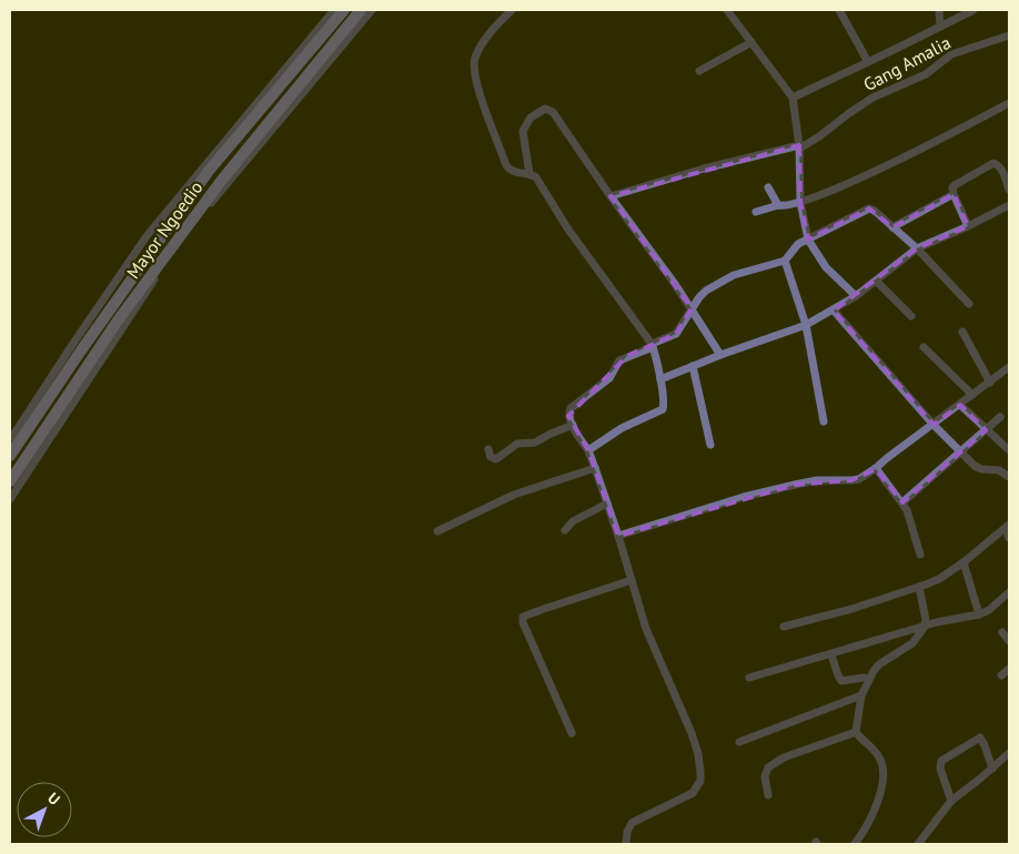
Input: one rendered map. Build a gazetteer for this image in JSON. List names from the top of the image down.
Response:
{
  "streets": {
    "street": ["Gang Amalia", "Mayor Ngoedio"]
  },
  "north": "top right"
}
